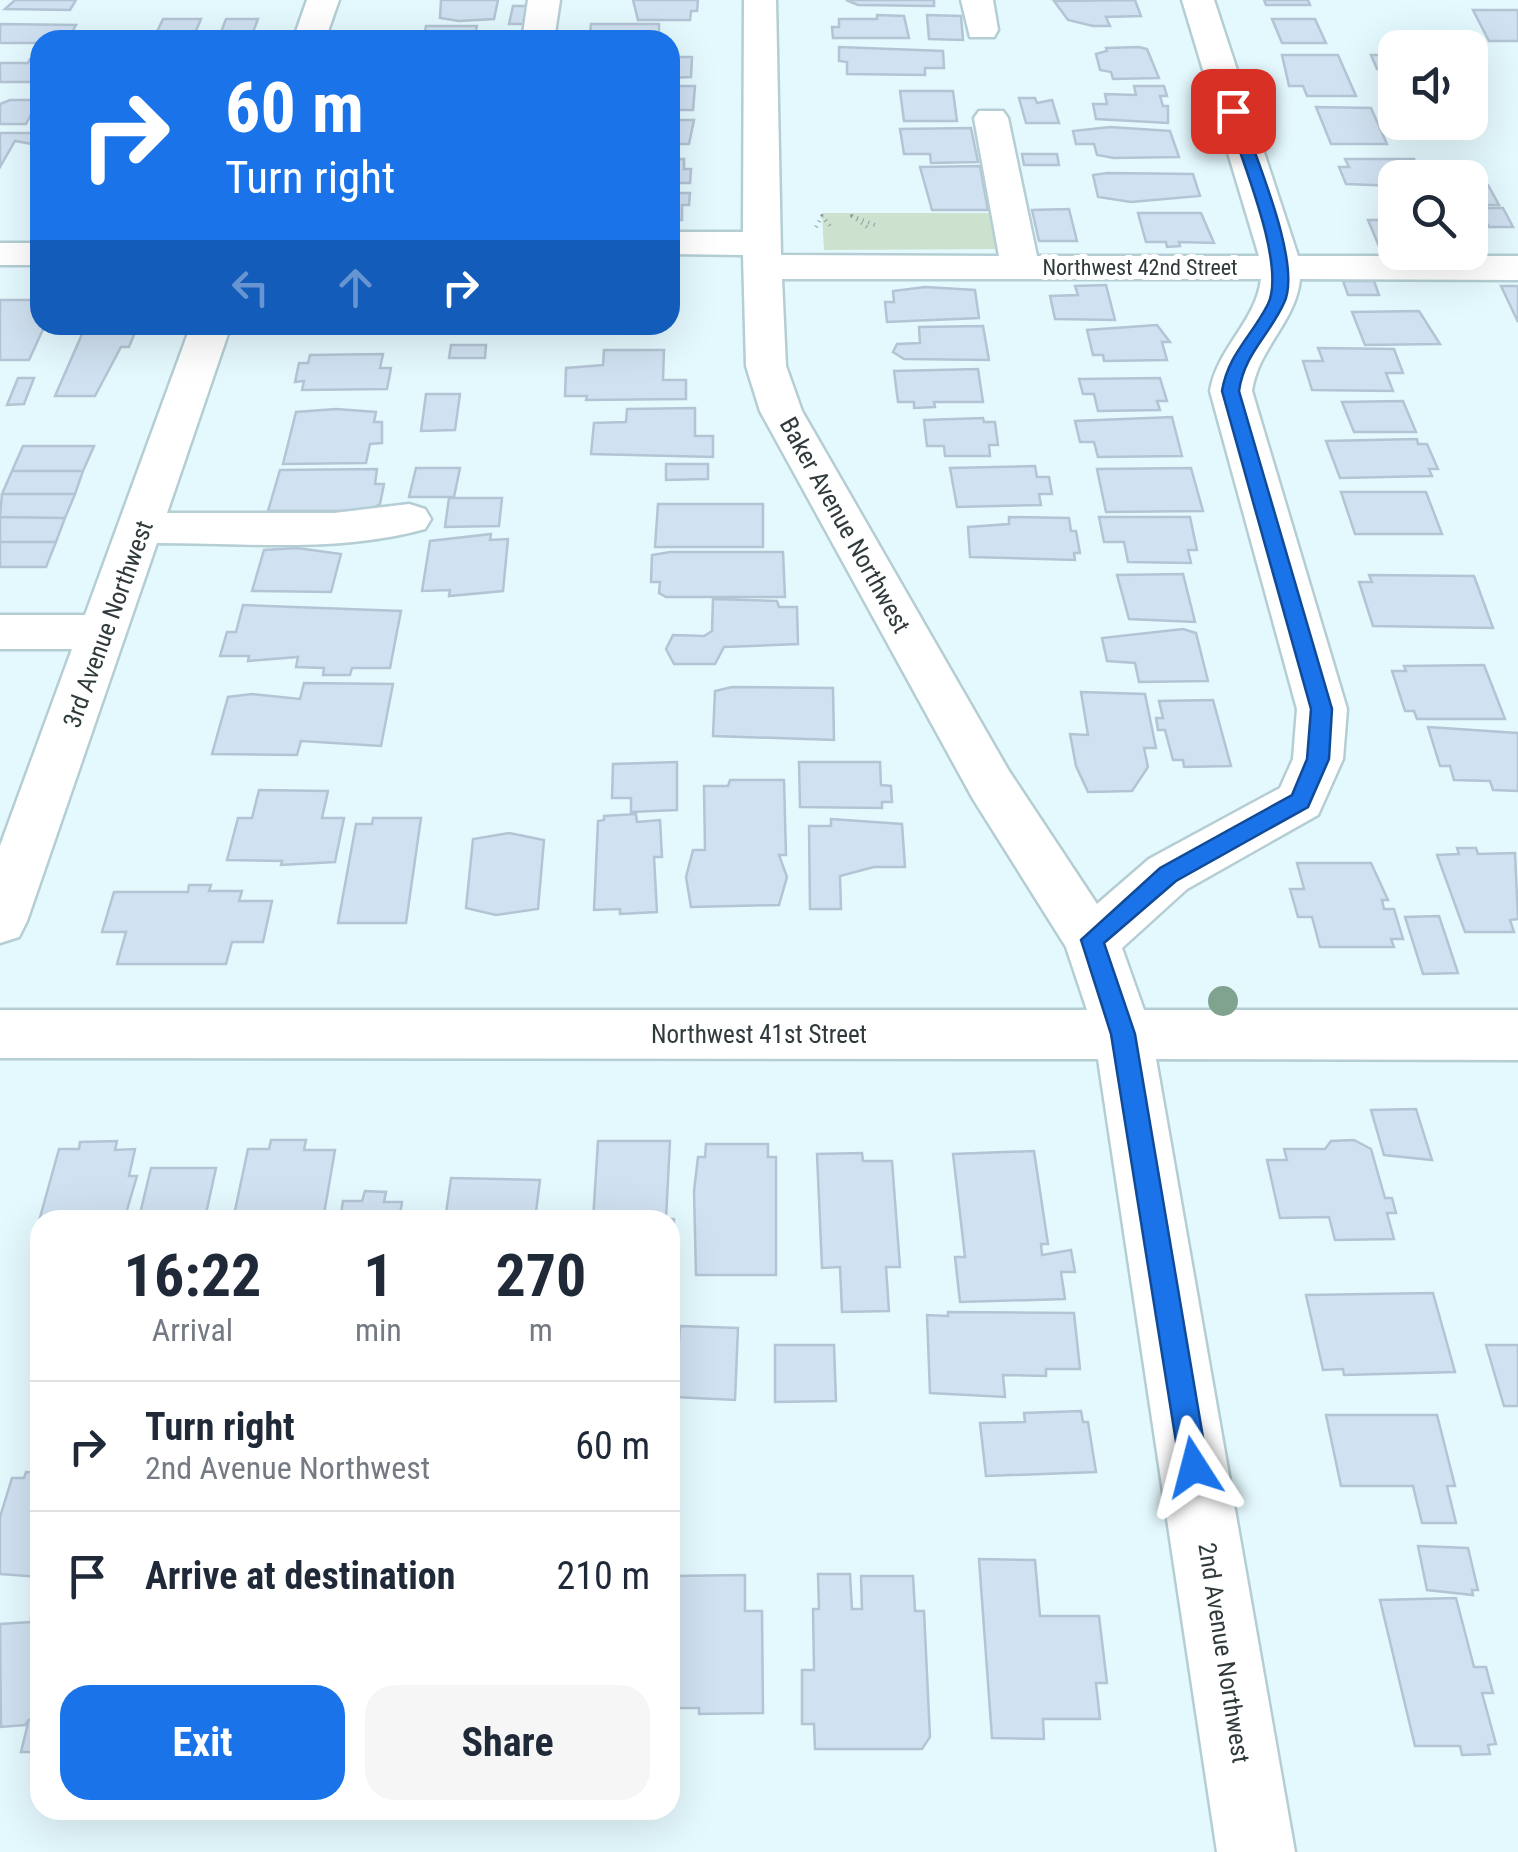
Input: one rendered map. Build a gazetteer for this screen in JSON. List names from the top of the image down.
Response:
{
  "streets": {
    "street": [
      "Northwest 42nd Street",
      "Baker Avenue Northwest",
      "3rd Avenue Northwest",
      "Northwest 41st Street",
      "2nd Avenue Northwest"
    ]
  },
  "crossings": [
    ["Northwest 42nd Street", "Baker Avenue Northwest"],
    ["Baker Avenue Northwest", "2nd Avenue Northwest"],
    ["Northwest 41st Street", "2nd Avenue Northwest"]
  ],
  "page": {
    "turn": ["60 m", "Turn right"],
    "eta": [
      "16:22",
      "Arrival",
      "1",
      "min",
      "270",
      "m"
    ],
    "list": [
      {
        "name": "Turn right",
        "note": "2nd Avenue Northwest",
        "value": "60 m"
      },
      {
        "name": "Arrive at destination",
        "value": "210 m"
      }
    ],
    "buttons": ["Exit", "Share"]
  }
}
